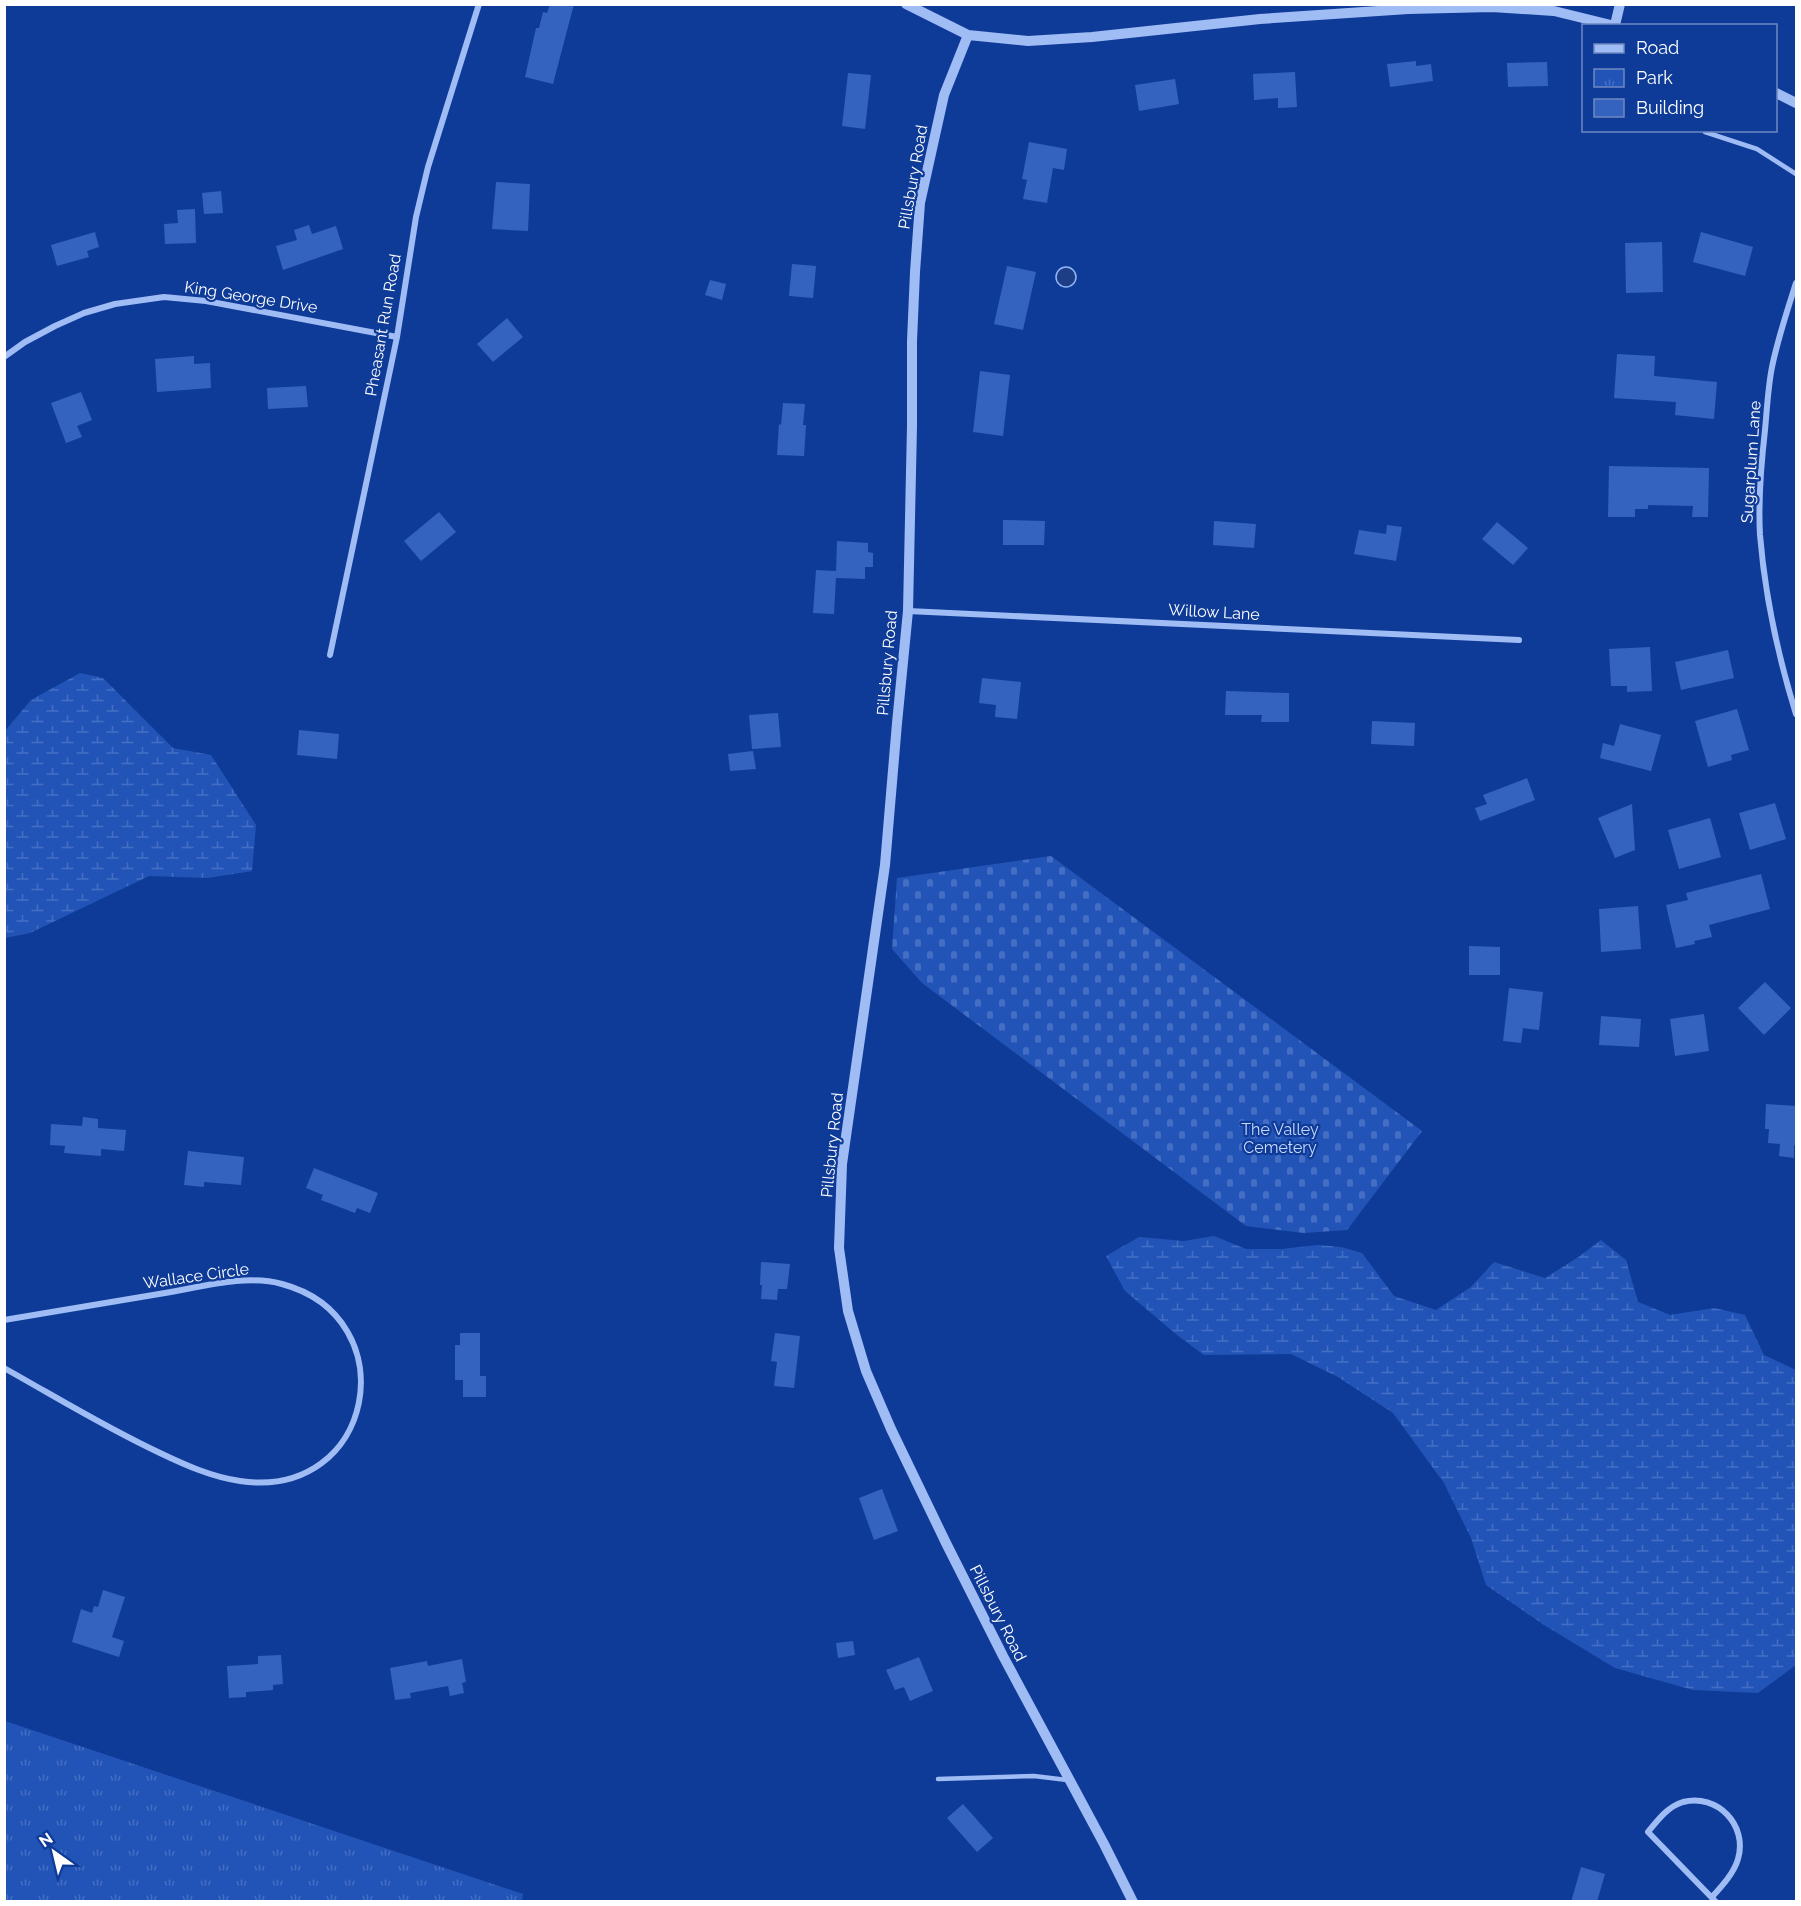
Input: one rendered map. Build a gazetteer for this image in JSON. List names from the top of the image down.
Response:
{
  "streets": {
    "street": [
      "Pillsbury Road",
      "King George Drive",
      "Pheasant Run Road",
      "Sugarplum Lane",
      "Willow Lane",
      "Wallace Circle"
    ]
  },
  "crossings": [
    ["Pillsbury Road", "Willow Lane"],
    ["King George Drive", "Pheasant Run Road"]
  ],
  "parks": ["The Valley Cemetery"],
  "legend": ["Road", "Park", "Building"],
  "north": "top left"
}
